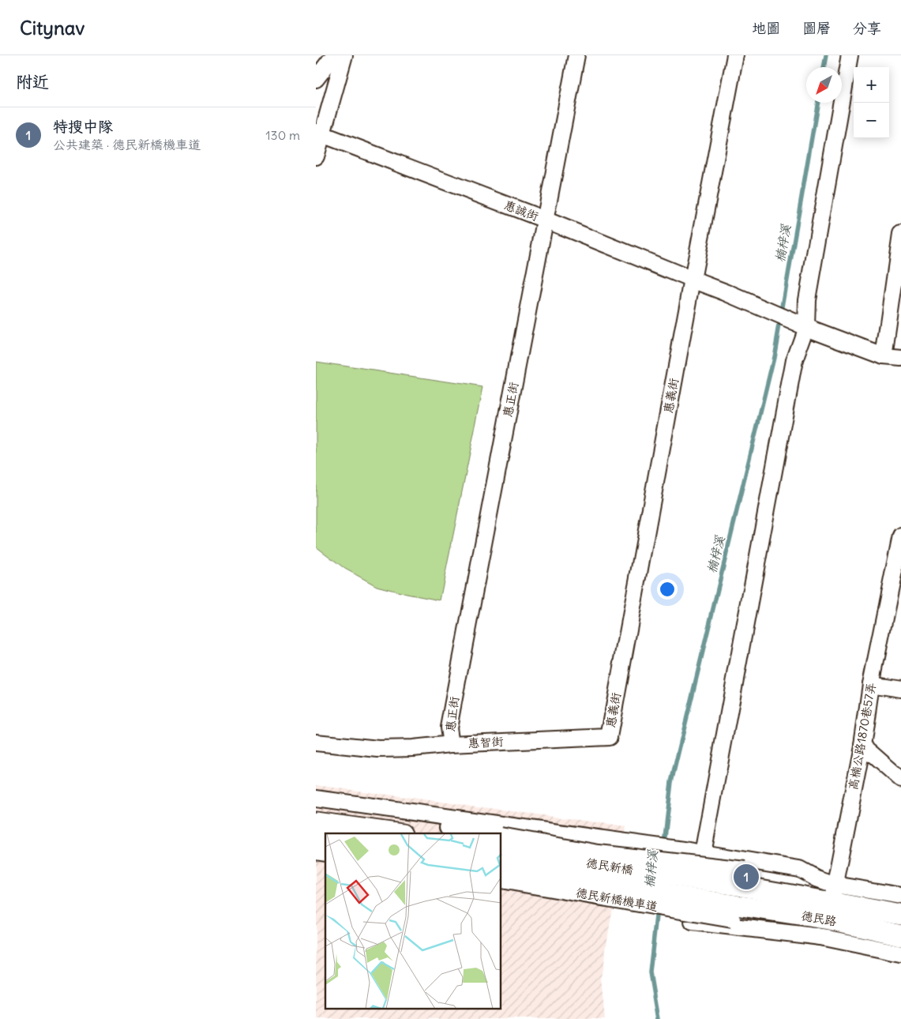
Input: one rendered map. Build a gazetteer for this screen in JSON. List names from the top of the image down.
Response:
{
  "streets": {
    "street": [
      "惠誠街",
      "惠義街",
      "惠正街",
      "高楠公路1870巷57弄",
      "惠智街",
      "德民新橋",
      "德民新橋機車道",
      "德民路"
    ]
  },
  "crossings": [
    ["惠誠街", "惠義街"],
    ["惠誠街", "惠正街"],
    ["惠義街", "惠智街"],
    ["惠正街", "惠智街"],
    ["高楠公路1870巷57弄", "德民路"],
    ["德民新橋", "德民新橋機車道"],
    ["德民新橋", "德民路"],
    ["德民新橋機車道", "德民路"]
  ],
  "water": ["楠梓溪"],
  "north": "bottom left",
  "page": {
    "header": "Citynav",
    "nav": ["地圖", "圖層", "分享"],
    "heading": "附近",
    "map_buttons": ["+", "−"],
    "list": [
      {
        "mark": "1",
        "name": "特搜中隊",
        "note": "公共建築 · 德民新橋機車道",
        "value": "130 m"
      }
    ],
    "pins": "1"
  }
}
